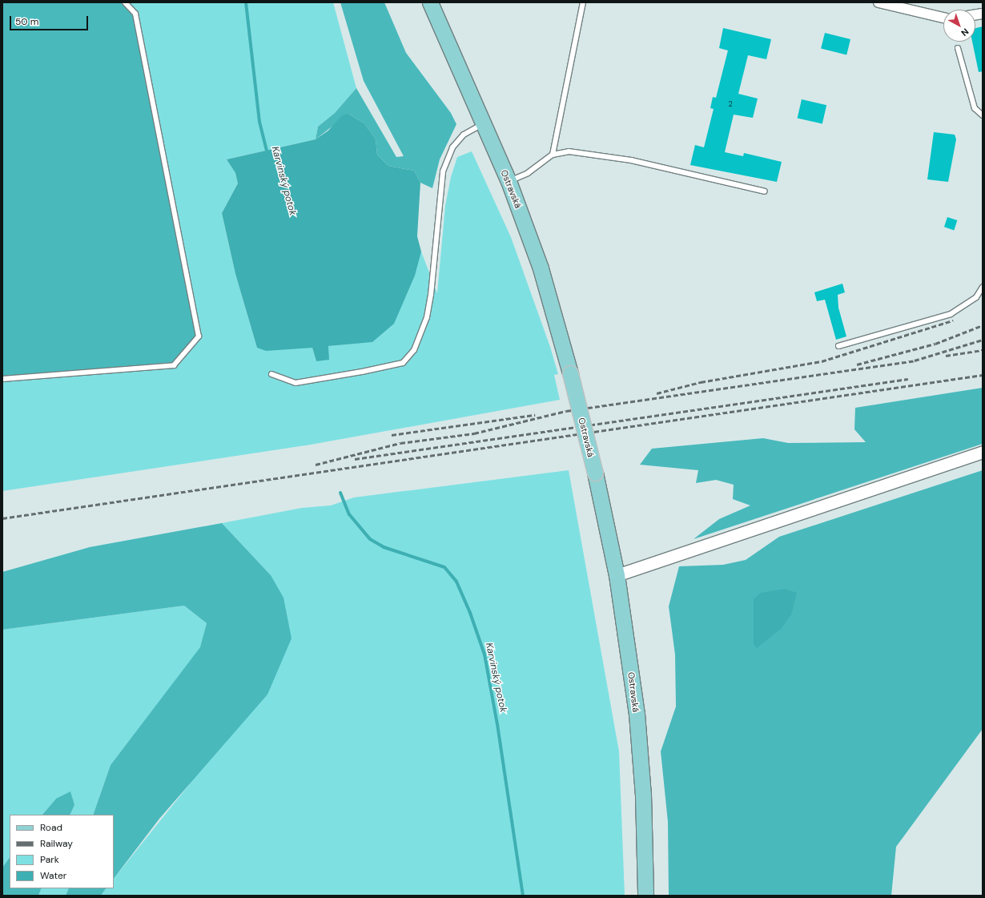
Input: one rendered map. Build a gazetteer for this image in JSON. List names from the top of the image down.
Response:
{
  "streets": {
    "main road": ["Ostravská"]
  },
  "water": ["Karvinský potok"],
  "house_numbers": ["2"],
  "legend": [
    "Road",
    "Railway",
    "Park",
    "Water"
  ],
  "scale_bar": "50 m",
  "north": "bottom right"
}
